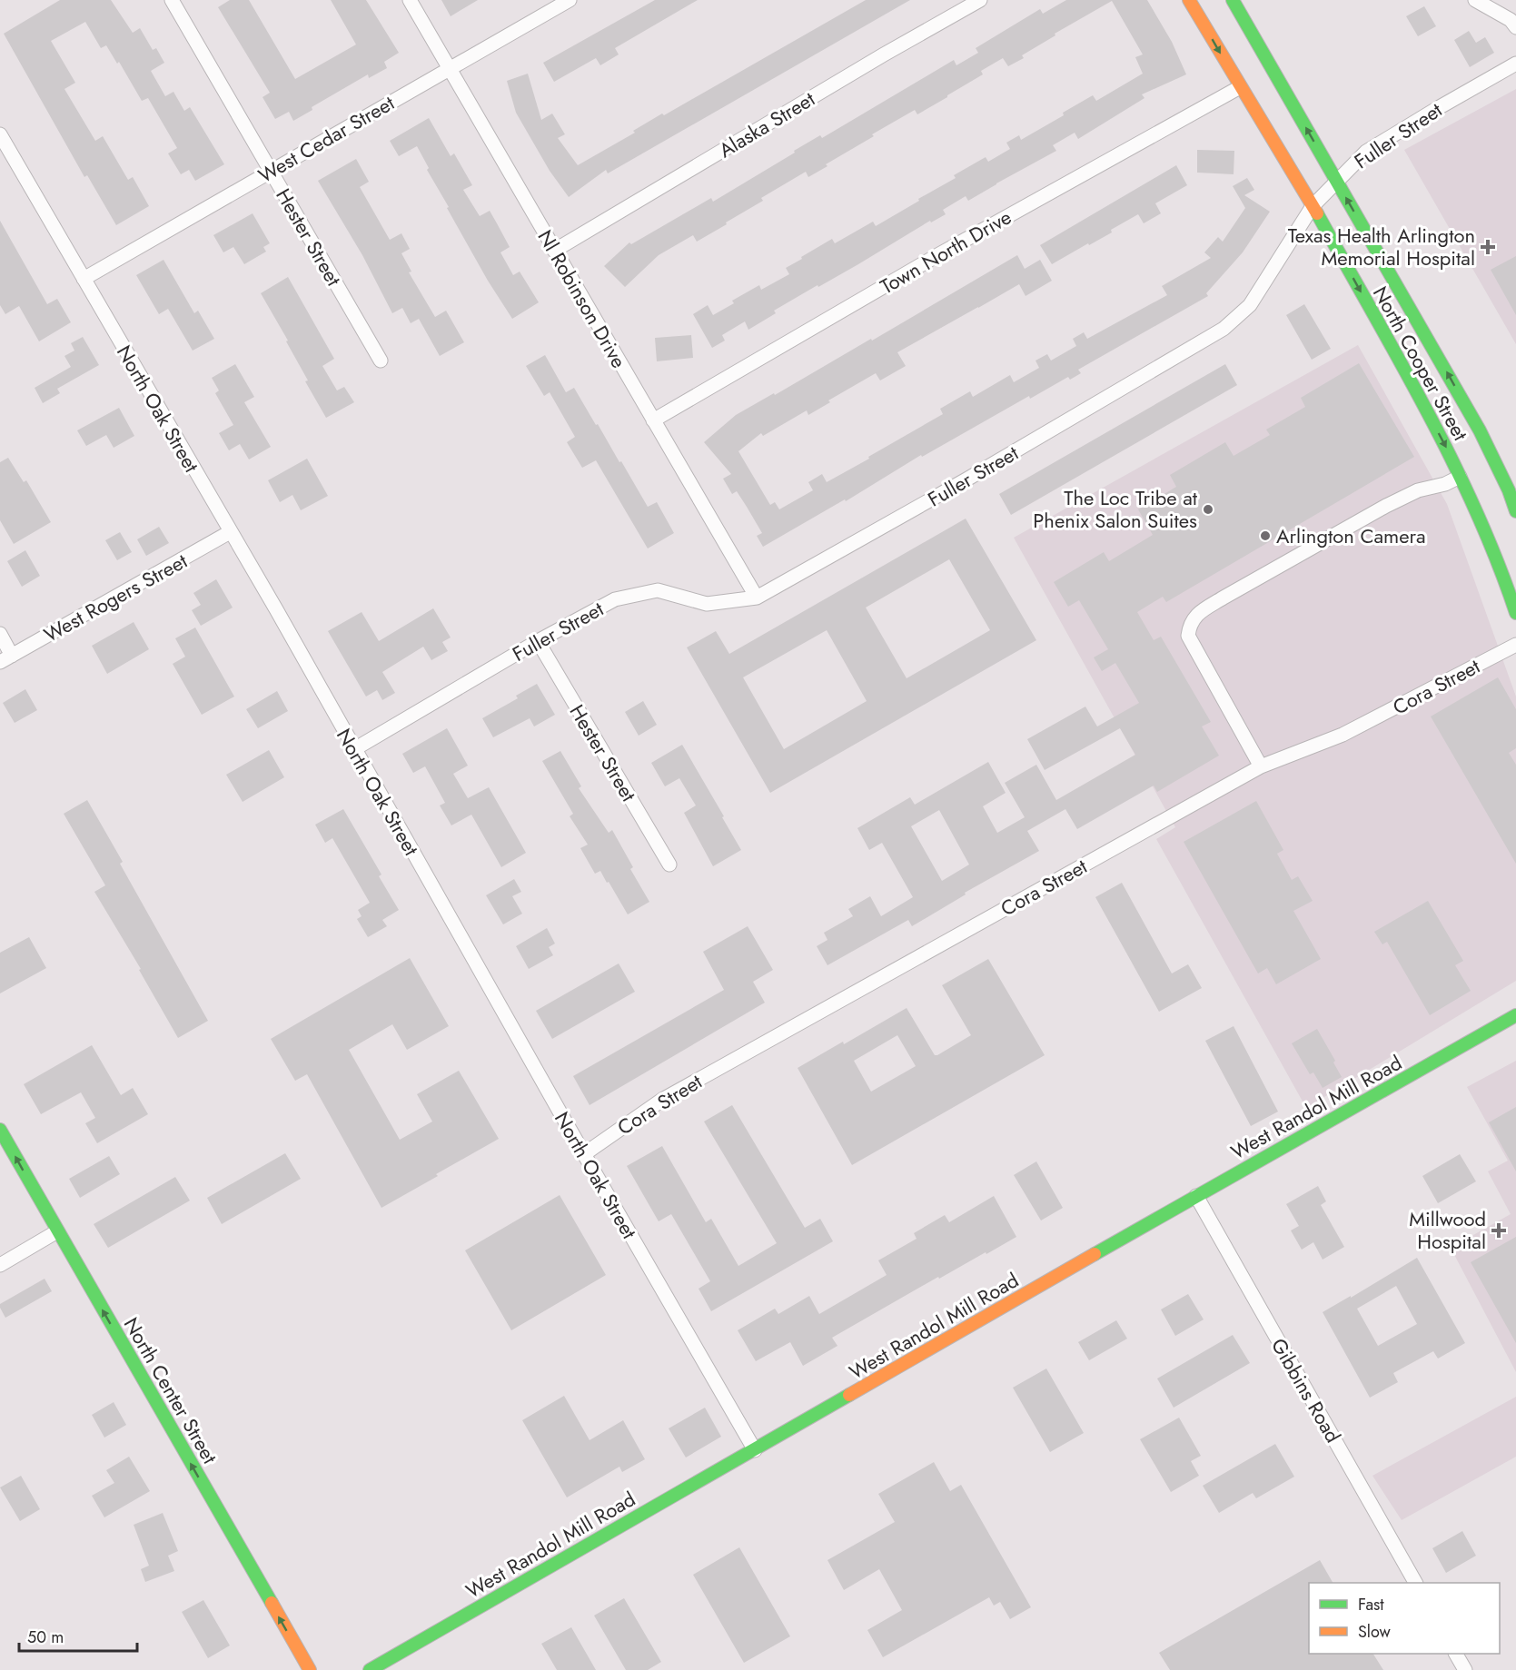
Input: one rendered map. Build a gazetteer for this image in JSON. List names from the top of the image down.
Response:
{
  "streets": {
    "main road": ["North Cooper Street", "West Randol Mill Road", "North Center Street"],
    "street": [
      "Alaska Street",
      "Fuller Street",
      "West Cedar Street",
      "Hester Street",
      "Town North Drive",
      "Nl Robinson Drive",
      "North Oak Street",
      "West Rogers Street",
      "Cora Street",
      "Gibbins Road"
    ]
  },
  "crossings": [
    ["Alaska Street", "Nl Robinson Drive"],
    ["Fuller Street", "Hester Street"],
    ["Fuller Street", "Nl Robinson Drive"],
    ["Fuller Street", "North Cooper Street"],
    ["Fuller Street", "North Oak Street"],
    ["West Cedar Street", "Hester Street"],
    ["West Cedar Street", "Nl Robinson Drive"],
    ["West Cedar Street", "North Oak Street"],
    ["Town North Drive", "Nl Robinson Drive"],
    ["Town North Drive", "North Cooper Street"],
    ["North Oak Street", "West Rogers Street"],
    ["North Oak Street", "Cora Street"],
    ["North Oak Street", "West Randol Mill Road"],
    ["West Randol Mill Road", "Gibbins Road"]
  ],
  "one_way": ["North Center Street"],
  "places": {
    "health": ["Texas Health Arlington Memorial Hospital", "Millwood Hospital"],
    "other": ["The Loc Tribe at Phenix Salon Suites", "Arlington Camera"]
  },
  "legend": ["Fast", "Slow"],
  "scale_bar": "50 m"
}
